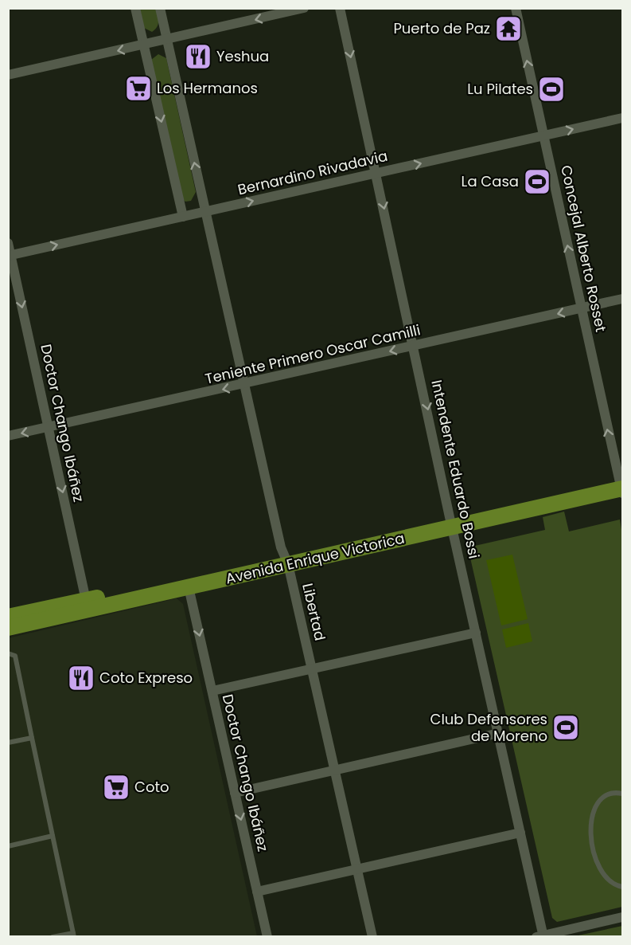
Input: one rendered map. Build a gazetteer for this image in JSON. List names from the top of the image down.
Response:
{
  "streets": {
    "main road": ["Avenida Enrique Victorica"],
    "street": [
      "Bernardino Rivadavia",
      "Concejal Alberto Rosset",
      "Teniente Primero Oscar Camilli",
      "Doctor Chango Ibáñez",
      "Intendente Eduardo Bossi",
      "Libertad"
    ]
  },
  "crossings": [
    ["Bernardino Rivadavia", "Concejal Alberto Rosset"],
    ["Bernardino Rivadavia", "Doctor Chango Ibáñez"],
    ["Bernardino Rivadavia", "Intendente Eduardo Bossi"],
    ["Bernardino Rivadavia", "Libertad"],
    ["Concejal Alberto Rosset", "Teniente Primero Oscar Camilli"],
    ["Concejal Alberto Rosset", "Avenida Enrique Victorica"],
    ["Teniente Primero Oscar Camilli", "Doctor Chango Ibáñez"],
    ["Teniente Primero Oscar Camilli", "Intendente Eduardo Bossi"],
    ["Teniente Primero Oscar Camilli", "Libertad"],
    ["Doctor Chango Ibáñez", "Avenida Enrique Victorica"],
    ["Intendente Eduardo Bossi", "Avenida Enrique Victorica"],
    ["Avenida Enrique Victorica", "Libertad"]
  ],
  "one_way": [
    "Bernardino Rivadavia",
    "Concejal Alberto Rosset",
    "Teniente Primero Oscar Camilli",
    "Doctor Chango Ibáñez",
    "Intendente Eduardo Bossi"
  ],
  "places": {
    "temple": ["Puerto de Paz"],
    "restaurant": ["Yeshua", "Coto Expreso"],
    "supermarket": ["Los Hermanos", "Coto"],
    "sports": ["Lu Pilates", "La Casa", "Club Defensores de Moreno"]
  }
}
